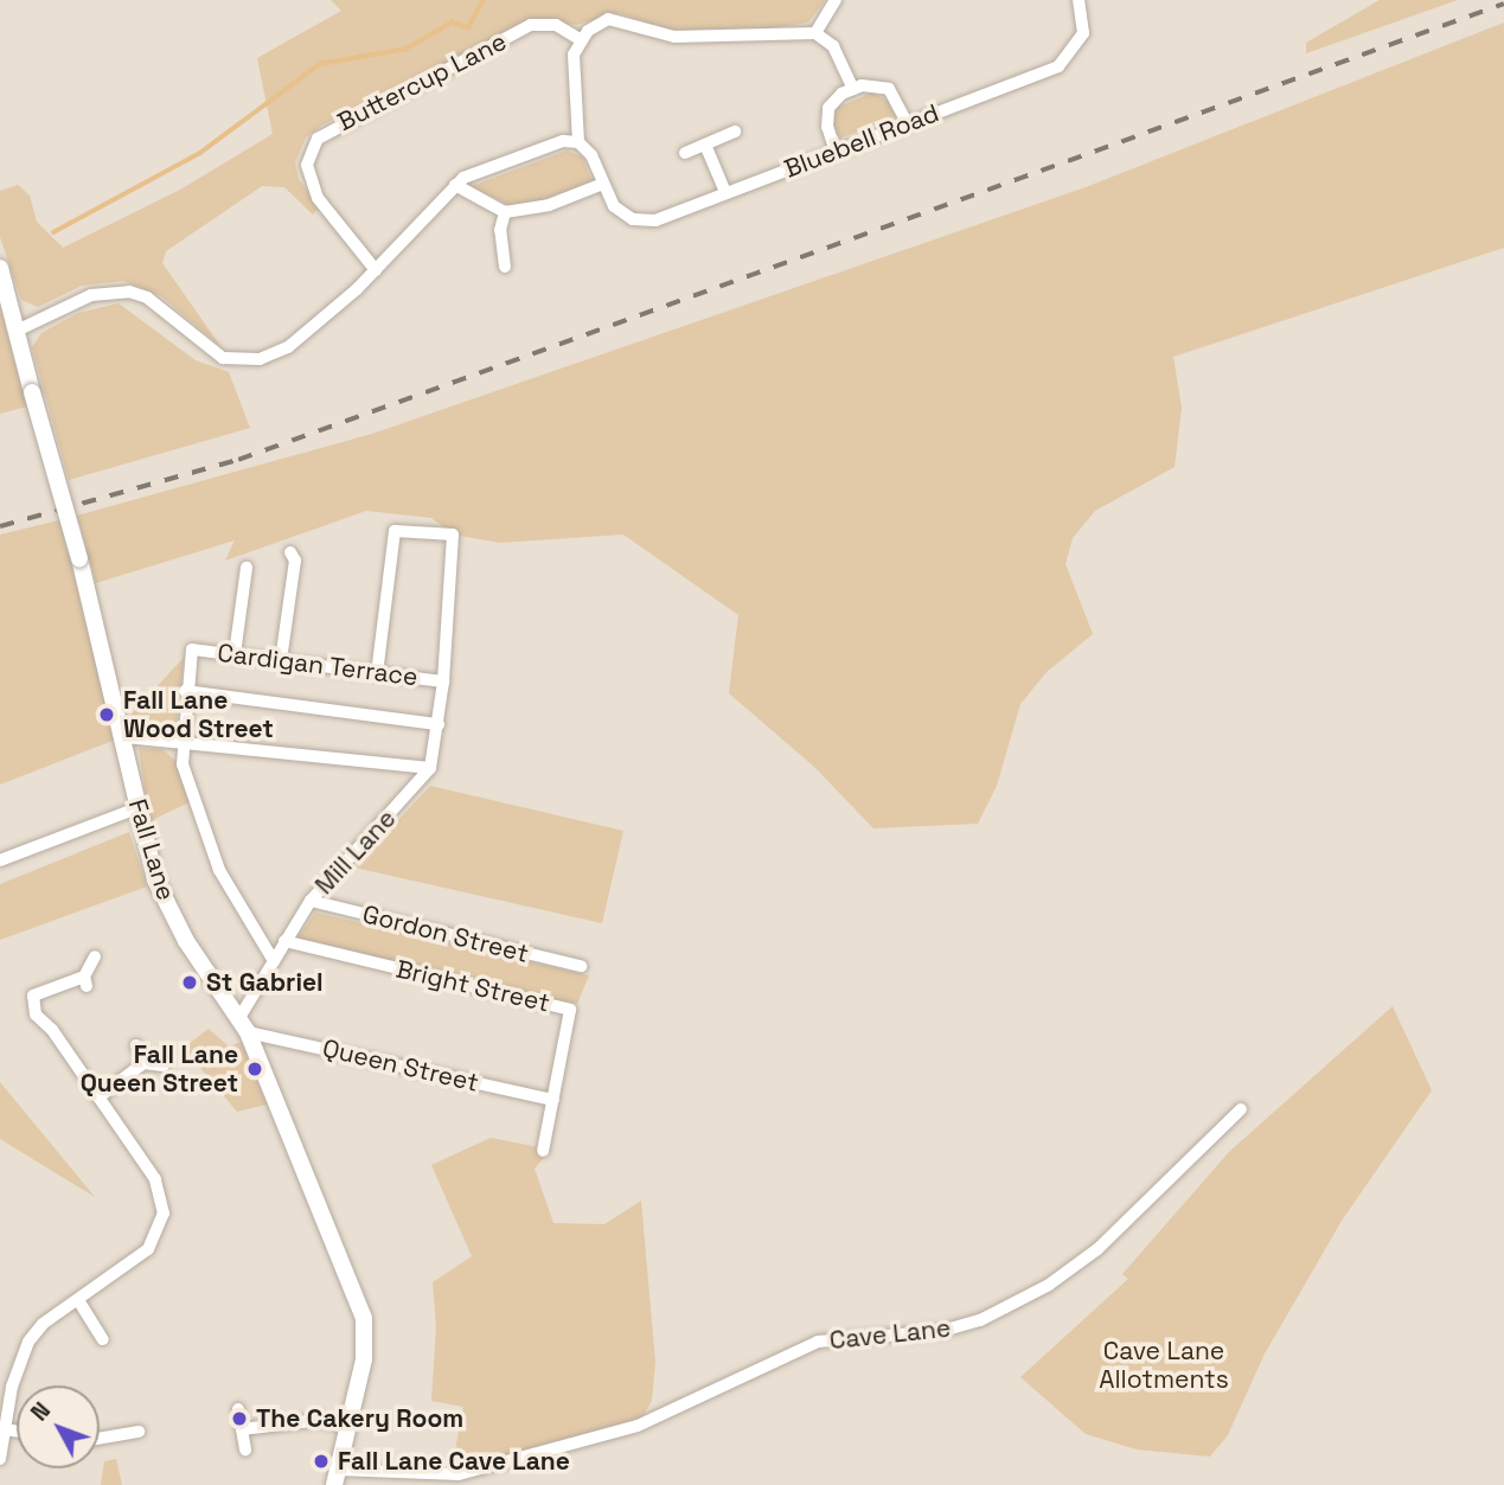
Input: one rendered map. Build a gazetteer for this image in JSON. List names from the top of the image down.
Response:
{
  "streets": {
    "street": [
      "Buttercup Lane",
      "Bluebell Road",
      "Cardigan Terrace",
      "Fall Lane",
      "Mill Lane",
      "Gordon Street",
      "Bright Street",
      "Queen Street",
      "Cave Lane"
    ]
  },
  "crossings": [
    ["Fall Lane", "Mill Lane"],
    ["Fall Lane", "Queen Street"],
    ["Fall Lane", "Cave Lane"],
    ["Mill Lane", "Gordon Street"],
    ["Mill Lane", "Bright Street"],
    ["Mill Lane", "Queen Street"],
    ["Bright Street", "Queen Street"]
  ],
  "parks": ["Cave Lane Allotments"],
  "places": [
    "Fall Lane Wood Street",
    "St Gabriel",
    "Fall Lane Queen Street",
    "The Cakery Room",
    "Fall Lane Cave Lane"
  ],
  "north": "top left"
}
